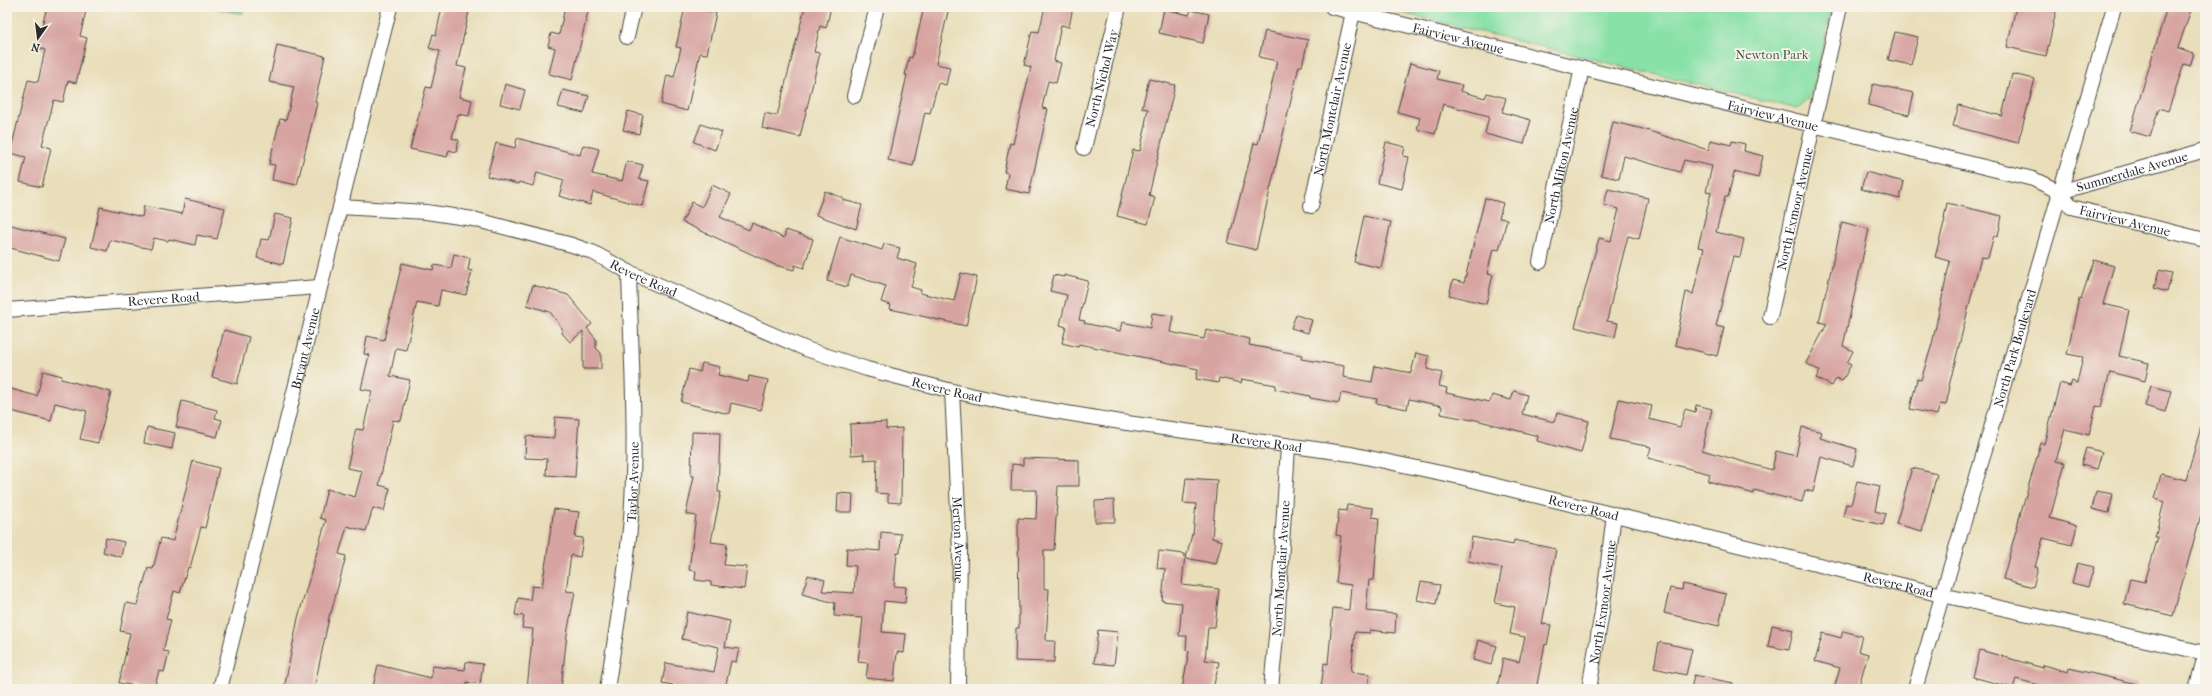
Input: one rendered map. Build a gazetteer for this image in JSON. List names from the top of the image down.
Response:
{
  "streets": {
    "street": [
      "Fairview Avenue",
      "North Nichol Way",
      "North Montclair Avenue",
      "North Milton Avenue",
      "Summerdale Avenue",
      "North Exmoor Avenue",
      "Revere Road",
      "Bryant Avenue",
      "North Park Boulevard",
      "Taylor Avenue",
      "Merton Avenue"
    ]
  },
  "crossings": [
    ["Fairview Avenue", "North Montclair Avenue"],
    ["Fairview Avenue", "North Milton Avenue"],
    ["Fairview Avenue", "Summerdale Avenue"],
    ["Fairview Avenue", "North Exmoor Avenue"],
    ["Fairview Avenue", "North Park Boulevard"],
    ["North Montclair Avenue", "Revere Road"],
    ["Summerdale Avenue", "North Park Boulevard"],
    ["North Exmoor Avenue", "Revere Road"],
    ["Revere Road", "Bryant Avenue"],
    ["Revere Road", "North Park Boulevard"],
    ["Revere Road", "Taylor Avenue"],
    ["Revere Road", "Merton Avenue"]
  ],
  "parks": ["Newton Park"],
  "north": "bottom"
}
